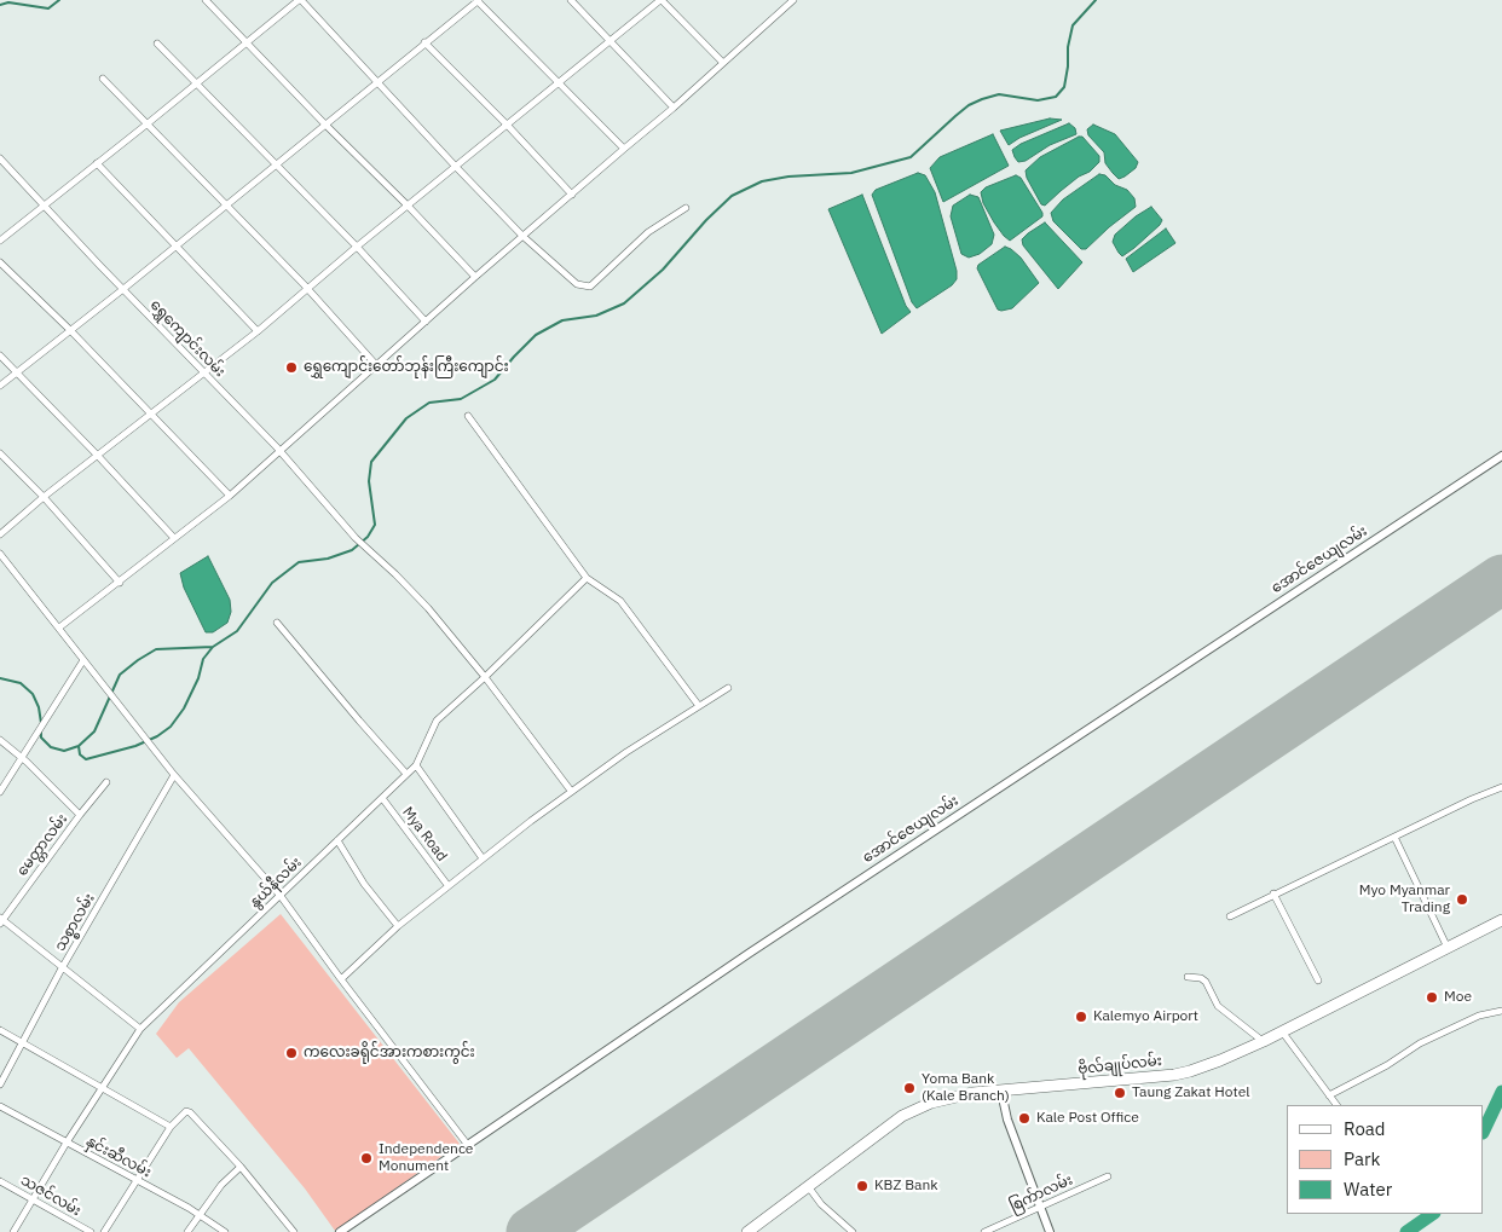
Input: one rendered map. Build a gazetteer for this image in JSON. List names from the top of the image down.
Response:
{
  "streets": {
    "highway": ["ဗိုလ်ချုပ်လမ်း"],
    "street": [
      "ရွှေကျောင်းလမ်း",
      "အောင်ဇေယျလမ်း",
      "Mya Road",
      "မေတ္တာလမ်း",
      "နွယ်နီလမ်း",
      "သစ္စာလမ်း",
      "နှင်းဆီလမ်း",
      "စြက်ာလမ်း",
      "သဇင်လမ်း"
    ]
  },
  "crossings": [
    ["ရွှေကျောင်းလမ်း", "နွယ်နီလမ်း"],
    ["Mya Road", "နွယ်နီလမ်း"],
    ["နွယ်နီလမ်း", "နှင်းဆီလမ်း"],
    ["နွယ်နီလမ်း", "သဇင်လမ်း"]
  ],
  "places": [
    "ရွှေကျောင်းတော်ဘုန်းကြီးကျောင်း",
    "Myo Myanmar Trading",
    "Moe",
    "Kalemyo Airport",
    "ကလေးခရိုင်အားကစားကွင်း",
    "Yoma Bank (Kale Branch)",
    "Taung Zakat Hotel",
    "Kale Post Office",
    "Independence Monument",
    "KBZ Bank"
  ],
  "legend": ["Road", "Park", "Water"]
}
